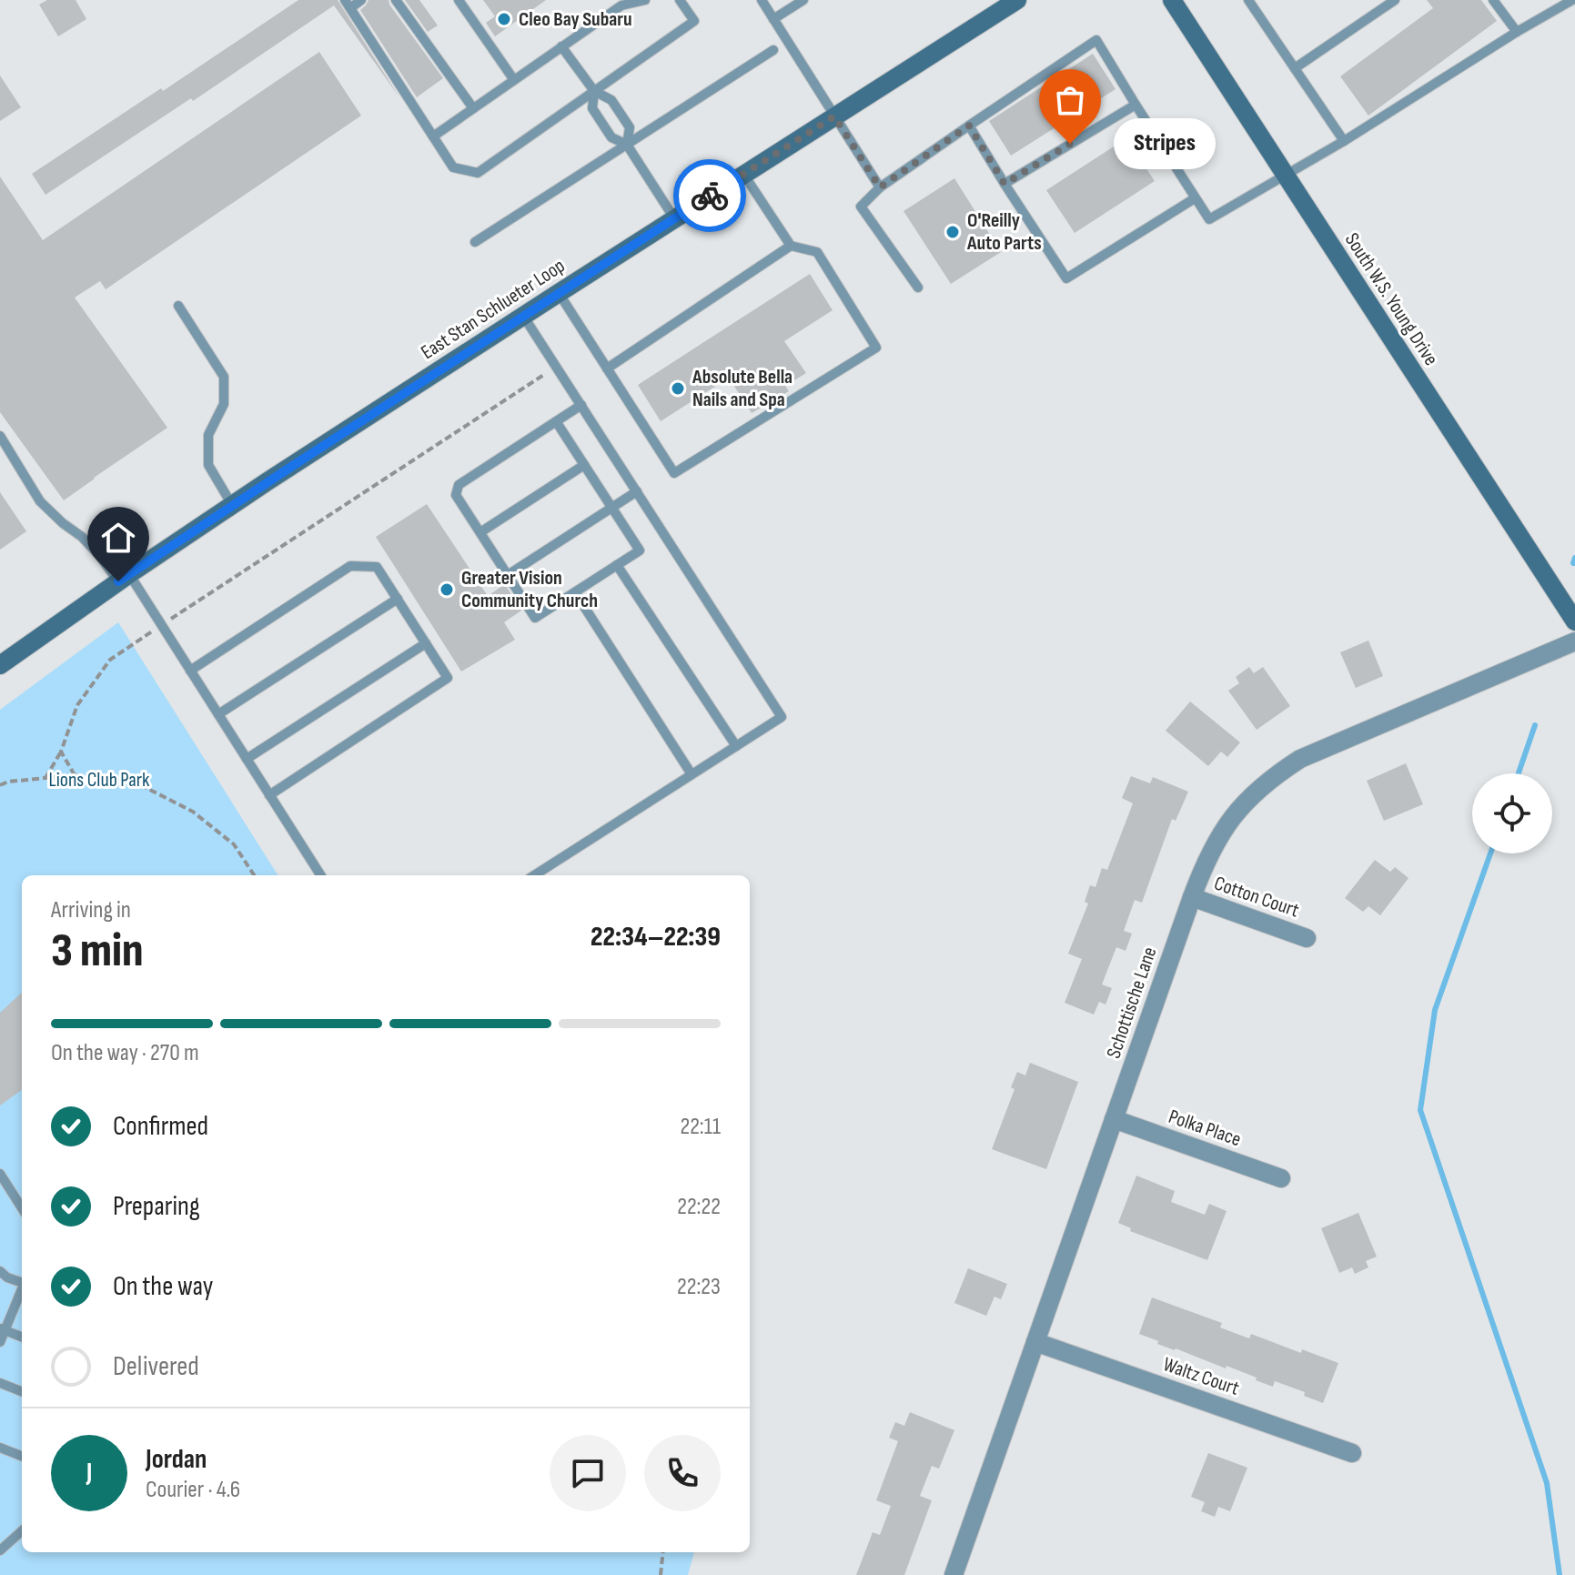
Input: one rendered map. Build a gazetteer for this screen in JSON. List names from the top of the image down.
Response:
{
  "streets": {
    "main road": ["South W.S. Young Drive", "East Stan Schlueter Loop"],
    "street": [
      "Cotton Court",
      "Schottische Lane",
      "Polka Place",
      "Waltz Court"
    ]
  },
  "crossings": [
    ["Cotton Court", "Schottische Lane"],
    ["Schottische Lane", "Polka Place"],
    ["Schottische Lane", "Waltz Court"]
  ],
  "parks": ["Lions Club Park"],
  "places": [
    "Cleo Bay Subaru",
    "Stripes",
    "O'Reilly Auto Parts",
    "Absolute Bella Nails and Spa",
    "Greater Vision Community Church"
  ],
  "page": {
    "bubble": "Stripes",
    "heading": ["3 min", "Arriving in", "22:34–22:39"],
    "panel": ["Jordan", "Courier · 4.6"],
    "bar": "On the way · 270 m",
    "list": [
      ["Confirmed", "22:11"],
      ["Preparing", "22:22"],
      ["On the way", "22:23"],
      "Delivered"
    ],
    "round": "J"
  }
}
